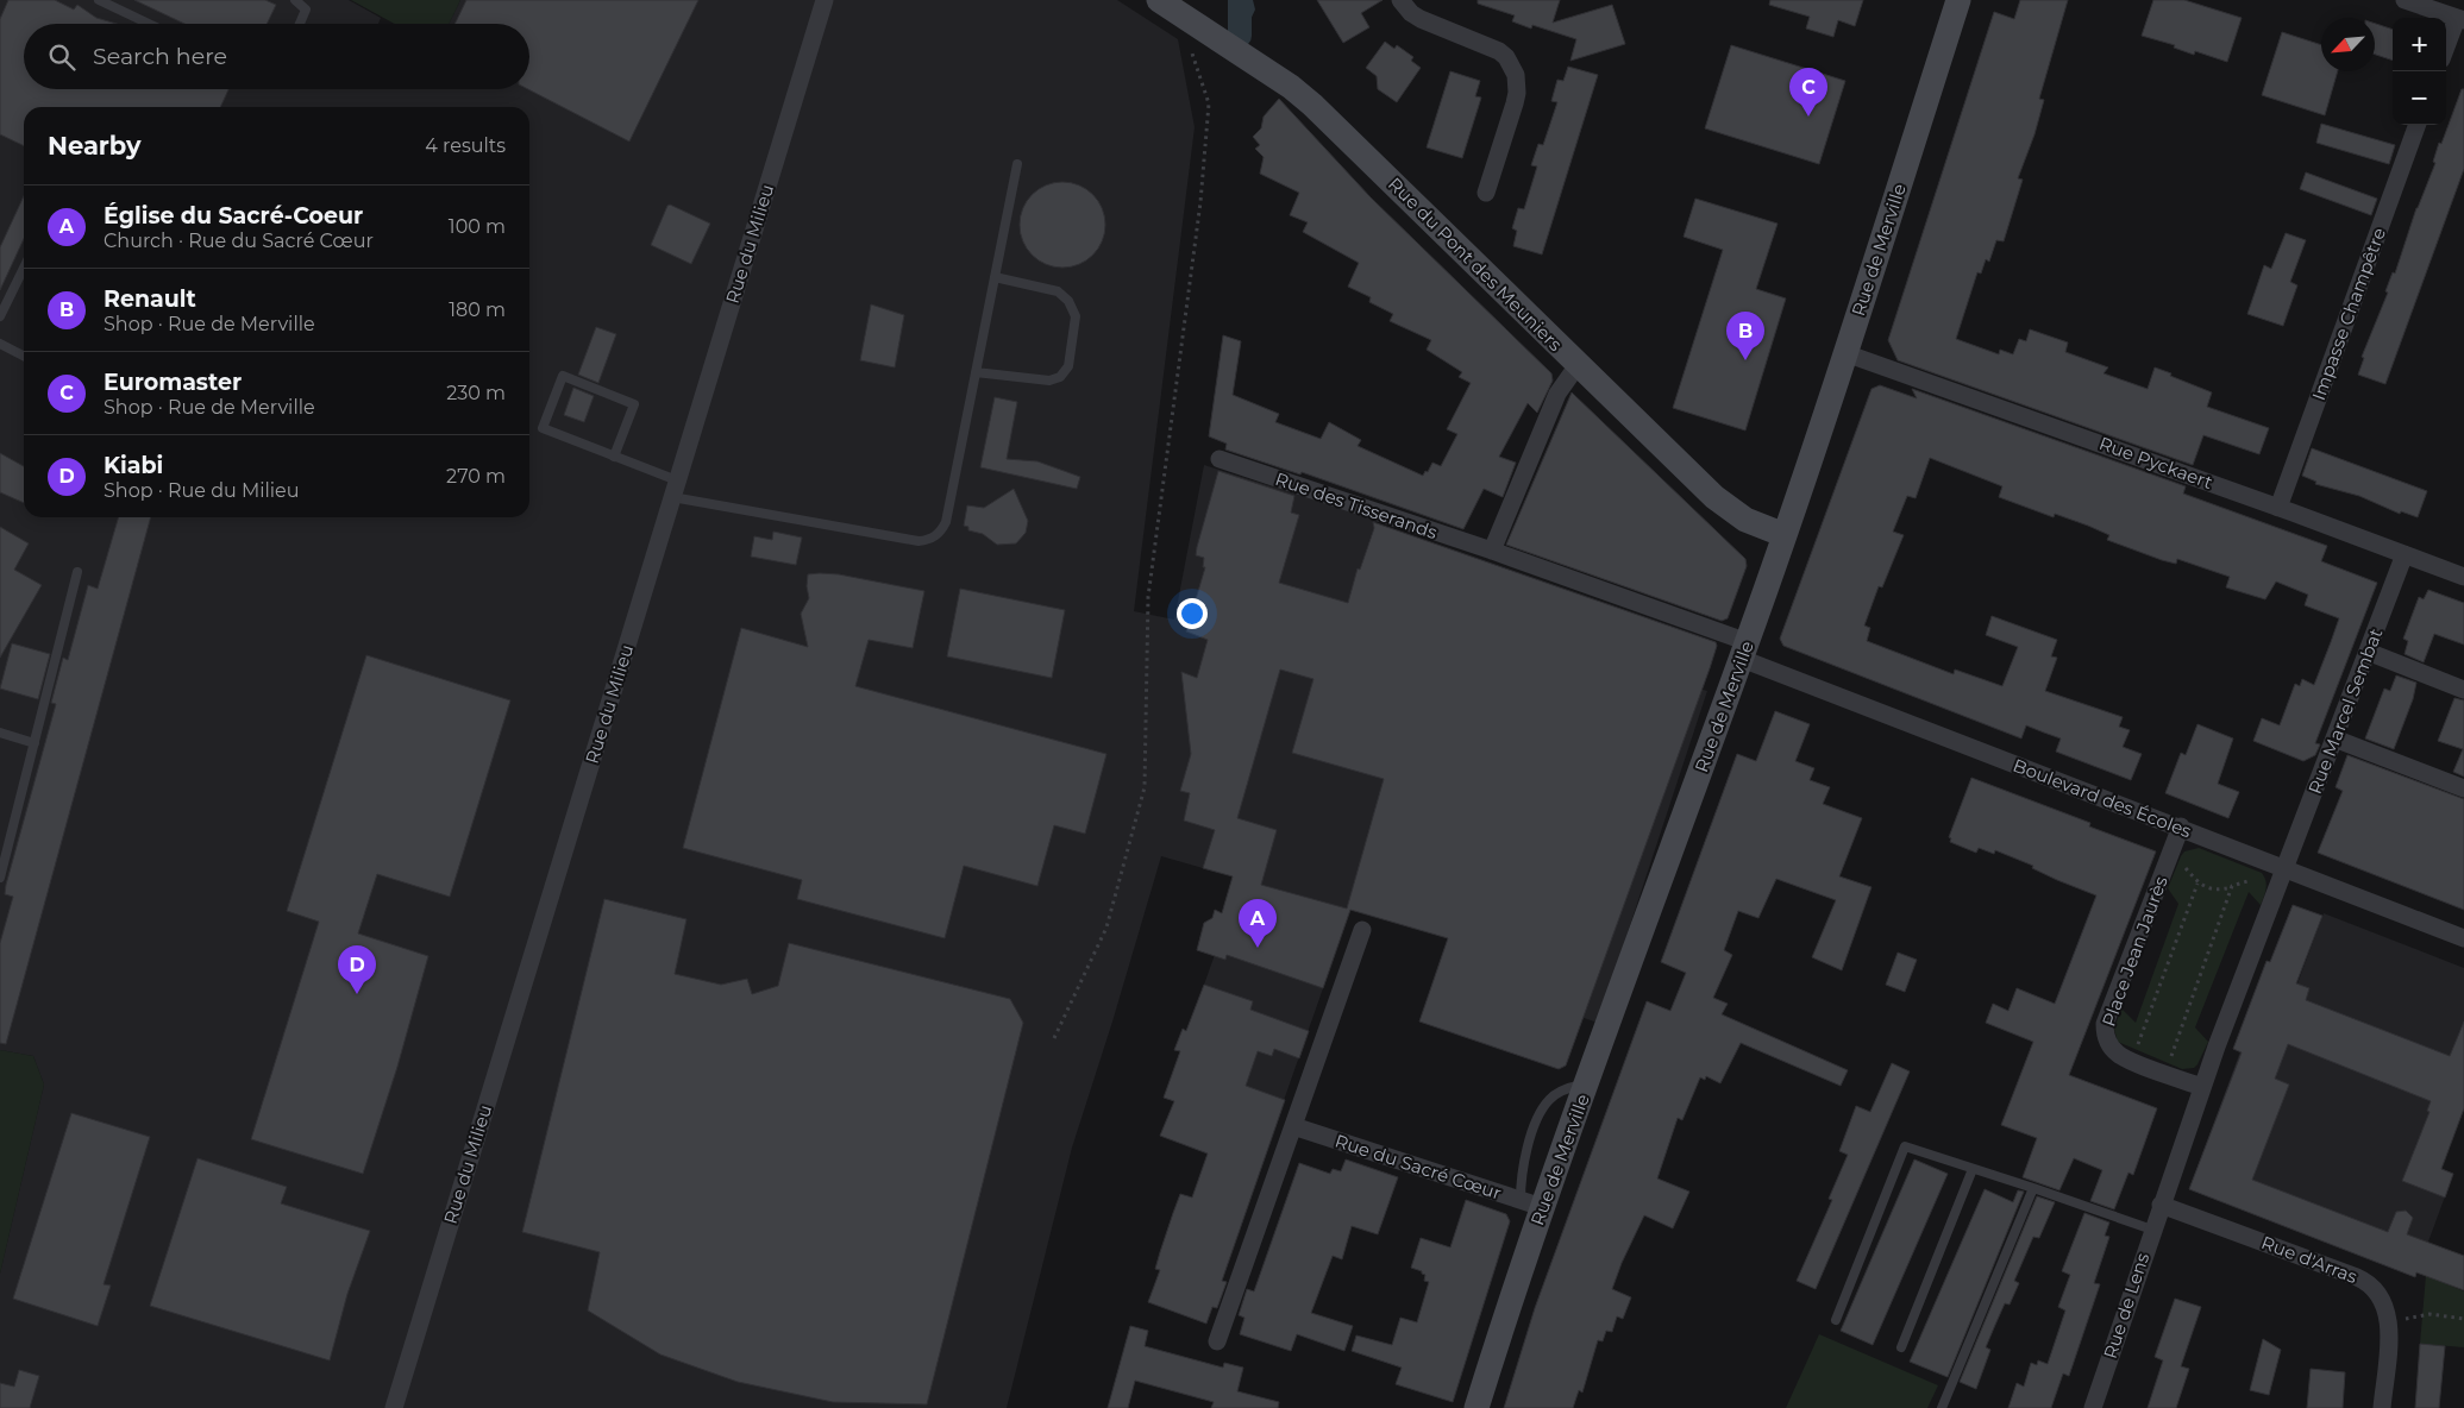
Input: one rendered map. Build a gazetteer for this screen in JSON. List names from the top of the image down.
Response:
{
  "streets": {
    "street": [
      "Rue du Milieu",
      "Rue de Merville",
      "Rue du Pont des Meuniers",
      "Impasse Champêtre",
      "Rue Pyckaert",
      "Rue des Tisserands",
      "Rue Marcel Sembat",
      "Boulevard des Écoles",
      "Place Jean Jaurès",
      "Rue du Sacré Cœur",
      "Rue d'Arras",
      "Rue de Lens"
    ]
  },
  "crossings": [
    ["Rue de Merville", "Rue du Pont des Meuniers"],
    ["Rue de Merville", "Rue Pyckaert"],
    ["Rue de Merville", "Rue des Tisserands"],
    ["Rue de Merville", "Boulevard des Écoles"],
    ["Rue de Merville", "Rue du Sacré Cœur"],
    ["Impasse Champêtre", "Rue Pyckaert"],
    ["Rue Pyckaert", "Rue Marcel Sembat"],
    ["Rue des Tisserands", "Boulevard des Écoles"],
    ["Rue Marcel Sembat", "Boulevard des Écoles"],
    ["Boulevard des Écoles", "Place Jean Jaurès"],
    ["Rue d'Arras", "Rue de Lens"]
  ],
  "north": "bottom left",
  "page": {
    "map_buttons": ["+", "−"],
    "search": "Search here",
    "pins": [
      "C",
      "B",
      "A",
      "D"
    ],
    "heading": ["Nearby", "4 results"],
    "list": [
      {
        "mark": "A",
        "name": "Église du Sacré-Coeur",
        "note": "Church · Rue du Sacré Cœur",
        "value": "100 m"
      },
      {
        "mark": "B",
        "name": "Renault",
        "note": "Shop · Rue de Merville",
        "value": "180 m"
      },
      {
        "mark": "C",
        "name": "Euromaster",
        "note": "Shop · Rue de Merville",
        "value": "230 m"
      },
      {
        "mark": "D",
        "name": "Kiabi",
        "note": "Shop · Rue du Milieu",
        "value": "270 m"
      }
    ]
  }
}
